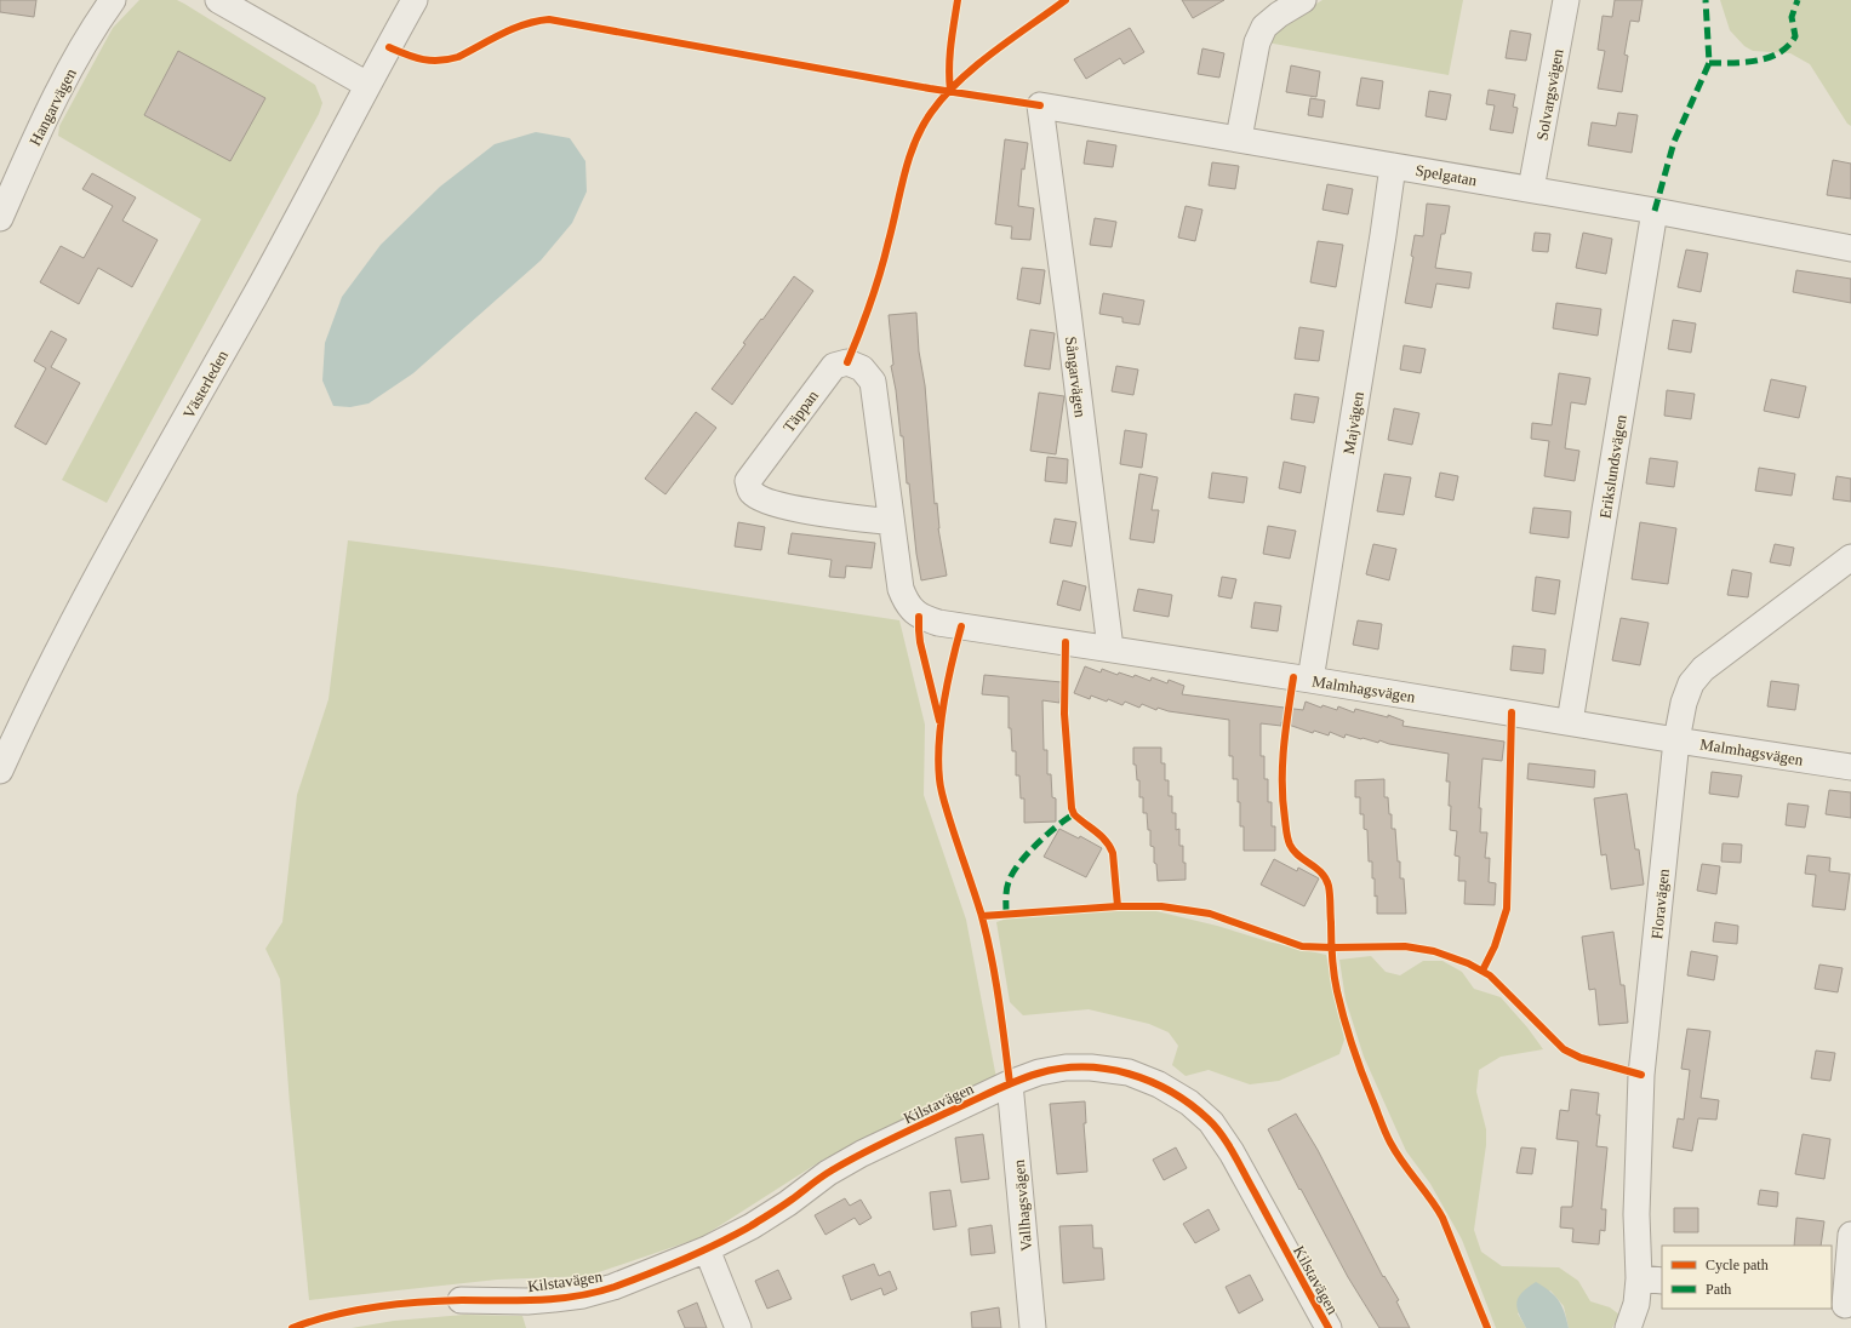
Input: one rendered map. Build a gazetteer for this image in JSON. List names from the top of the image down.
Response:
{
  "streets": {
    "street": [
      "Solvargsvägen",
      "Hangarvägen",
      "Spelgatan",
      "Sångarvägen",
      "Västerleden",
      "Täppan",
      "Majvägen",
      "Erikslundsvägen",
      "Malmhagsvägen",
      "Floravägen",
      "Kilstavägen",
      "Vallhagsvägen"
    ]
  },
  "crossings": [
    ["Solvargsvägen", "Spelgatan"],
    ["Spelgatan", "Sångarvägen"],
    ["Spelgatan", "Majvägen"],
    ["Spelgatan", "Erikslundsvägen"],
    ["Sångarvägen", "Malmhagsvägen"],
    ["Täppan", "Malmhagsvägen"],
    ["Majvägen", "Malmhagsvägen"],
    ["Erikslundsvägen", "Malmhagsvägen"],
    ["Malmhagsvägen", "Floravägen"],
    ["Kilstavägen", "Vallhagsvägen"]
  ],
  "legend": ["Cycle path", "Path"]
}
